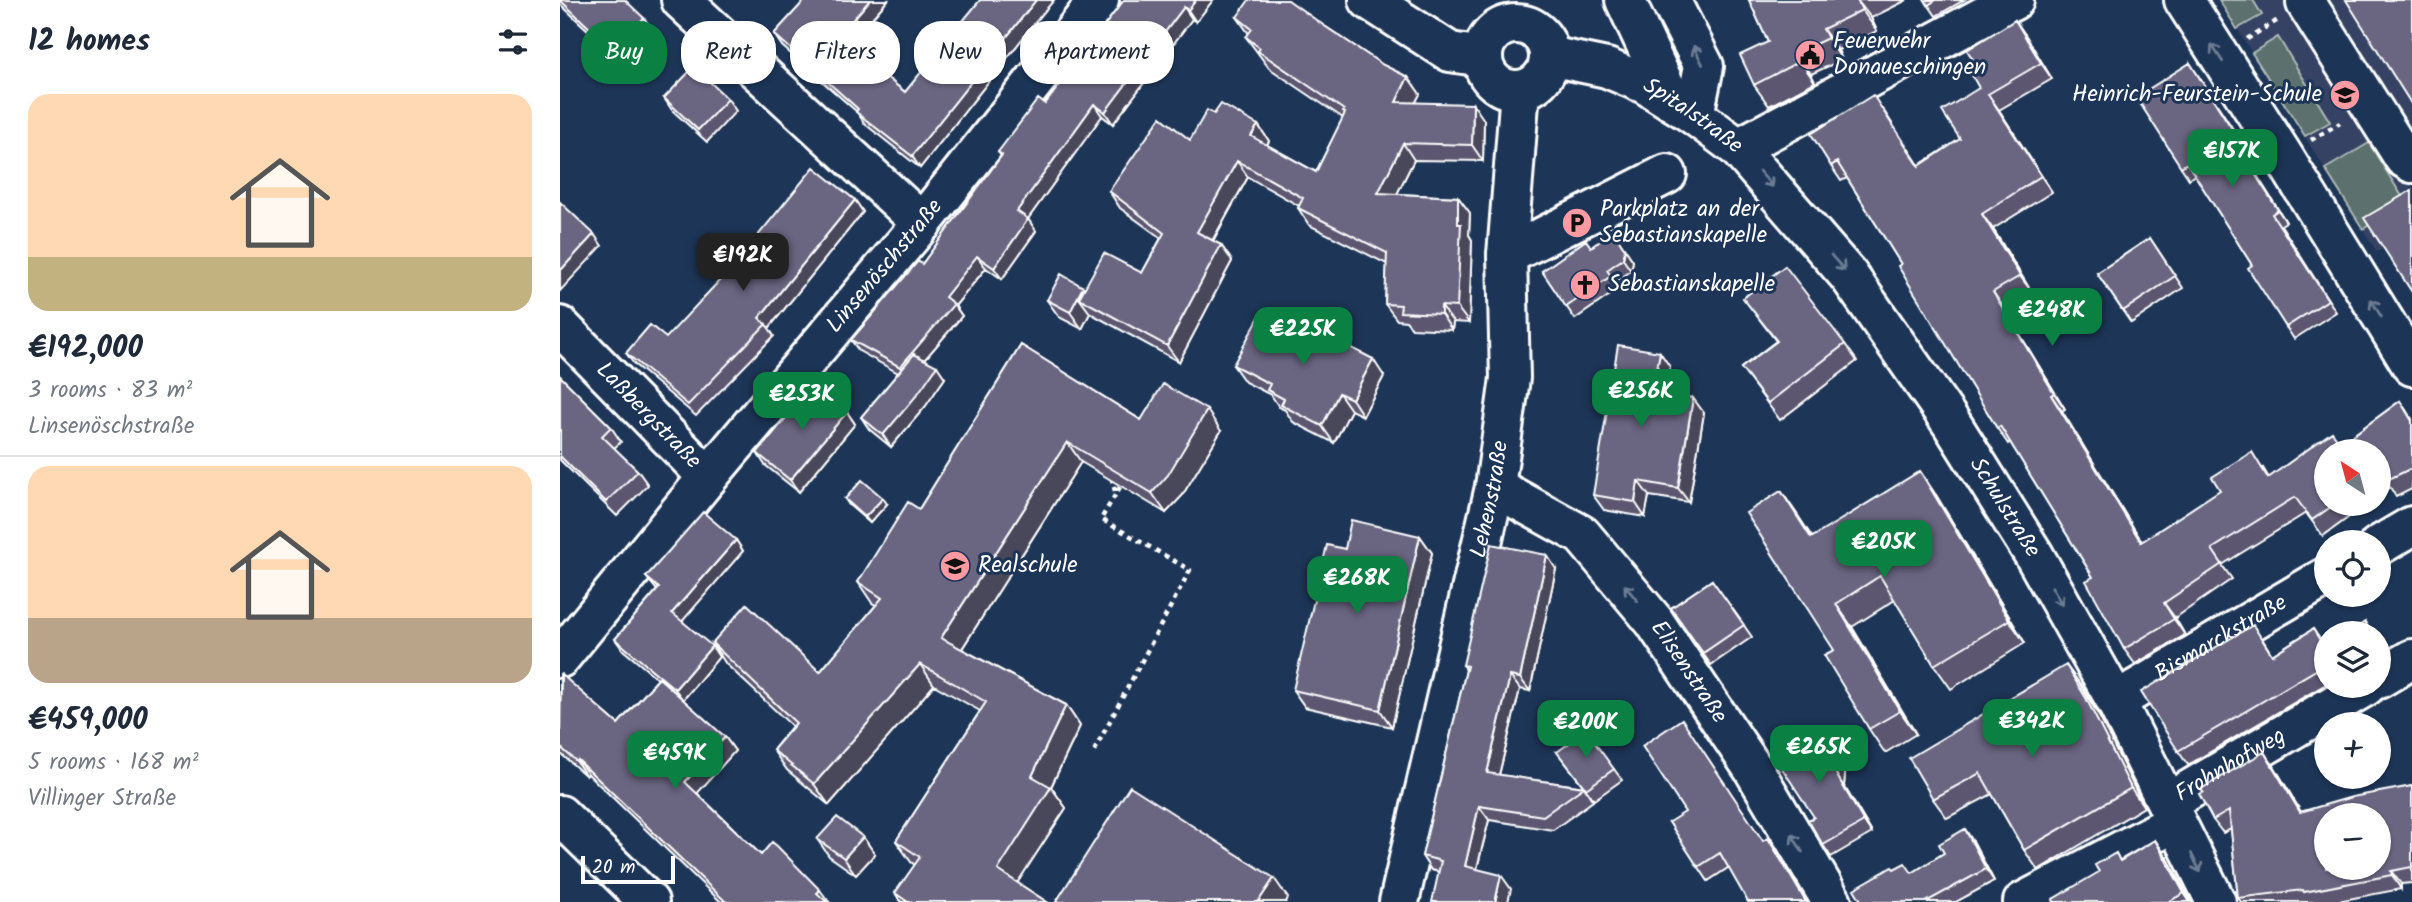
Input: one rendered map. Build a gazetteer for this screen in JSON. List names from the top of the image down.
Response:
{
  "streets": {
    "street": [
      "Spitalstraße",
      "Linsenöschstraße",
      "Laßbergstraße",
      "Lehenstraße",
      "Schulstraße",
      "Bismarckstraße",
      "Elisenstraße",
      "Frohnhofweg"
    ]
  },
  "crossings": [
    ["Spitalstraße", "Lehenstraße"],
    ["Spitalstraße", "Schulstraße"],
    ["Linsenöschstraße", "Laßbergstraße"],
    ["Lehenstraße", "Elisenstraße"],
    ["Schulstraße", "Bismarckstraße"],
    ["Schulstraße", "Frohnhofweg"]
  ],
  "one_way": ["Schulstraße", "Elisenstraße"],
  "places": {
    "public building": ["Feuerwehr Donaueschingen"],
    "school or university": ["Heinrich-Feurstein-Schule", "Realschule"],
    "parking": ["Parkplatz an der Sebastianskapelle"],
    "church": ["Sebastianskapelle"]
  },
  "scale_bar": "20 m",
  "north": "top left",
  "page": {
    "heading": "12 homes",
    "chip": [
      "Buy",
      "Rent",
      "Filters",
      "New",
      "Apartment"
    ],
    "list": [
      {
        "name": "€192,000",
        "note": "3 rooms · 83 m² · Linsenöschstraße"
      },
      {
        "name": "€459,000",
        "note": "5 rooms · 168 m² · Villinger Straße"
      }
    ],
    "price": [
      "€157K",
      "€192K",
      "€248K",
      "€225K",
      "€256K",
      "€253K",
      "€205K",
      "€268K",
      "€342K",
      "€200K",
      "€265K",
      "€459K"
    ],
    "map_buttons": ["+", "−"],
    "scale": "20 m"
  }
}
